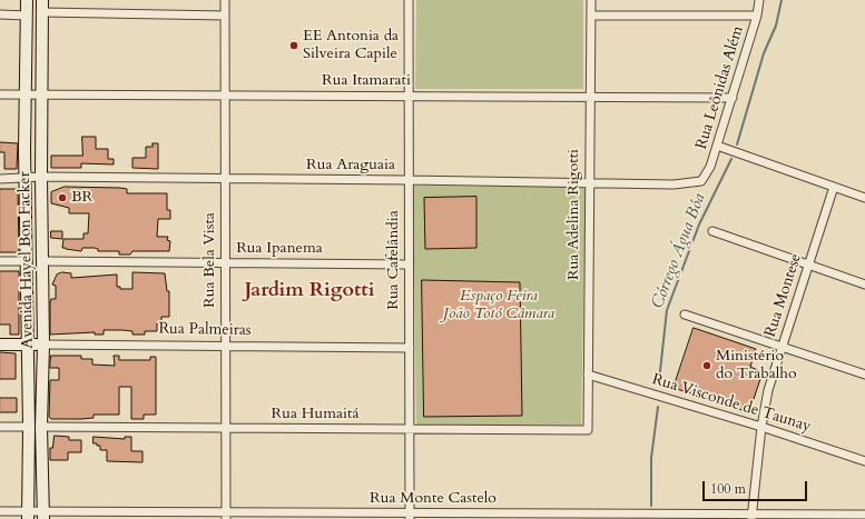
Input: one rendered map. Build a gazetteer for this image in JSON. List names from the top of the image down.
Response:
{
  "streets": {
    "main road": ["Avenida Hayel Bon Facker", "Rua Palmeiras"],
    "street": [
      "Rua Itamarati",
      "Rua Leônidas Além",
      "Rua Araguaia",
      "Rua Adelina Rigotti",
      "Rua Ipanema",
      "Rua Bela Vista",
      "Rua Cafelândia",
      "Rua Montese",
      "Rua Visconde de Taunay",
      "Rua Humaitá",
      "Rua Monte Castelo"
    ]
  },
  "crossings": [
    ["Rua Itamarati", "Rua Leônidas Além"],
    ["Rua Itamarati", "Rua Adelina Rigotti"],
    ["Rua Itamarati", "Avenida Hayel Bon Facker"],
    ["Rua Itamarati", "Rua Bela Vista"],
    ["Rua Itamarati", "Rua Cafelândia"],
    ["Rua Leônidas Além", "Rua Araguaia"],
    ["Rua Araguaia", "Rua Adelina Rigotti"],
    ["Rua Araguaia", "Avenida Hayel Bon Facker"],
    ["Rua Araguaia", "Rua Bela Vista"],
    ["Rua Araguaia", "Rua Cafelândia"],
    ["Rua Adelina Rigotti", "Rua Visconde de Taunay"],
    ["Rua Adelina Rigotti", "Rua Humaitá"],
    ["Rua Ipanema", "Avenida Hayel Bon Facker"],
    ["Rua Ipanema", "Rua Bela Vista"],
    ["Rua Ipanema", "Rua Cafelândia"],
    ["Avenida Hayel Bon Facker", "Rua Palmeiras"],
    ["Avenida Hayel Bon Facker", "Rua Humaitá"],
    ["Avenida Hayel Bon Facker", "Rua Monte Castelo"],
    ["Rua Bela Vista", "Rua Palmeiras"],
    ["Rua Bela Vista", "Rua Humaitá"],
    ["Rua Bela Vista", "Rua Monte Castelo"],
    ["Rua Cafelândia", "Rua Palmeiras"],
    ["Rua Cafelândia", "Rua Humaitá"],
    ["Rua Cafelândia", "Rua Monte Castelo"],
    ["Rua Montese", "Rua Visconde de Taunay"],
    ["Rua Montese", "Rua Monte Castelo"]
  ],
  "districts": ["Jardim Rigotti"],
  "water": ["Córrego Água Bôa"],
  "parks": ["Espaço Feira João Totó Câmara"],
  "places": ["EE Antonia da Silveira Capile", "BR", "Ministério do Trabalho"],
  "scale_bar": "100 m"
}
